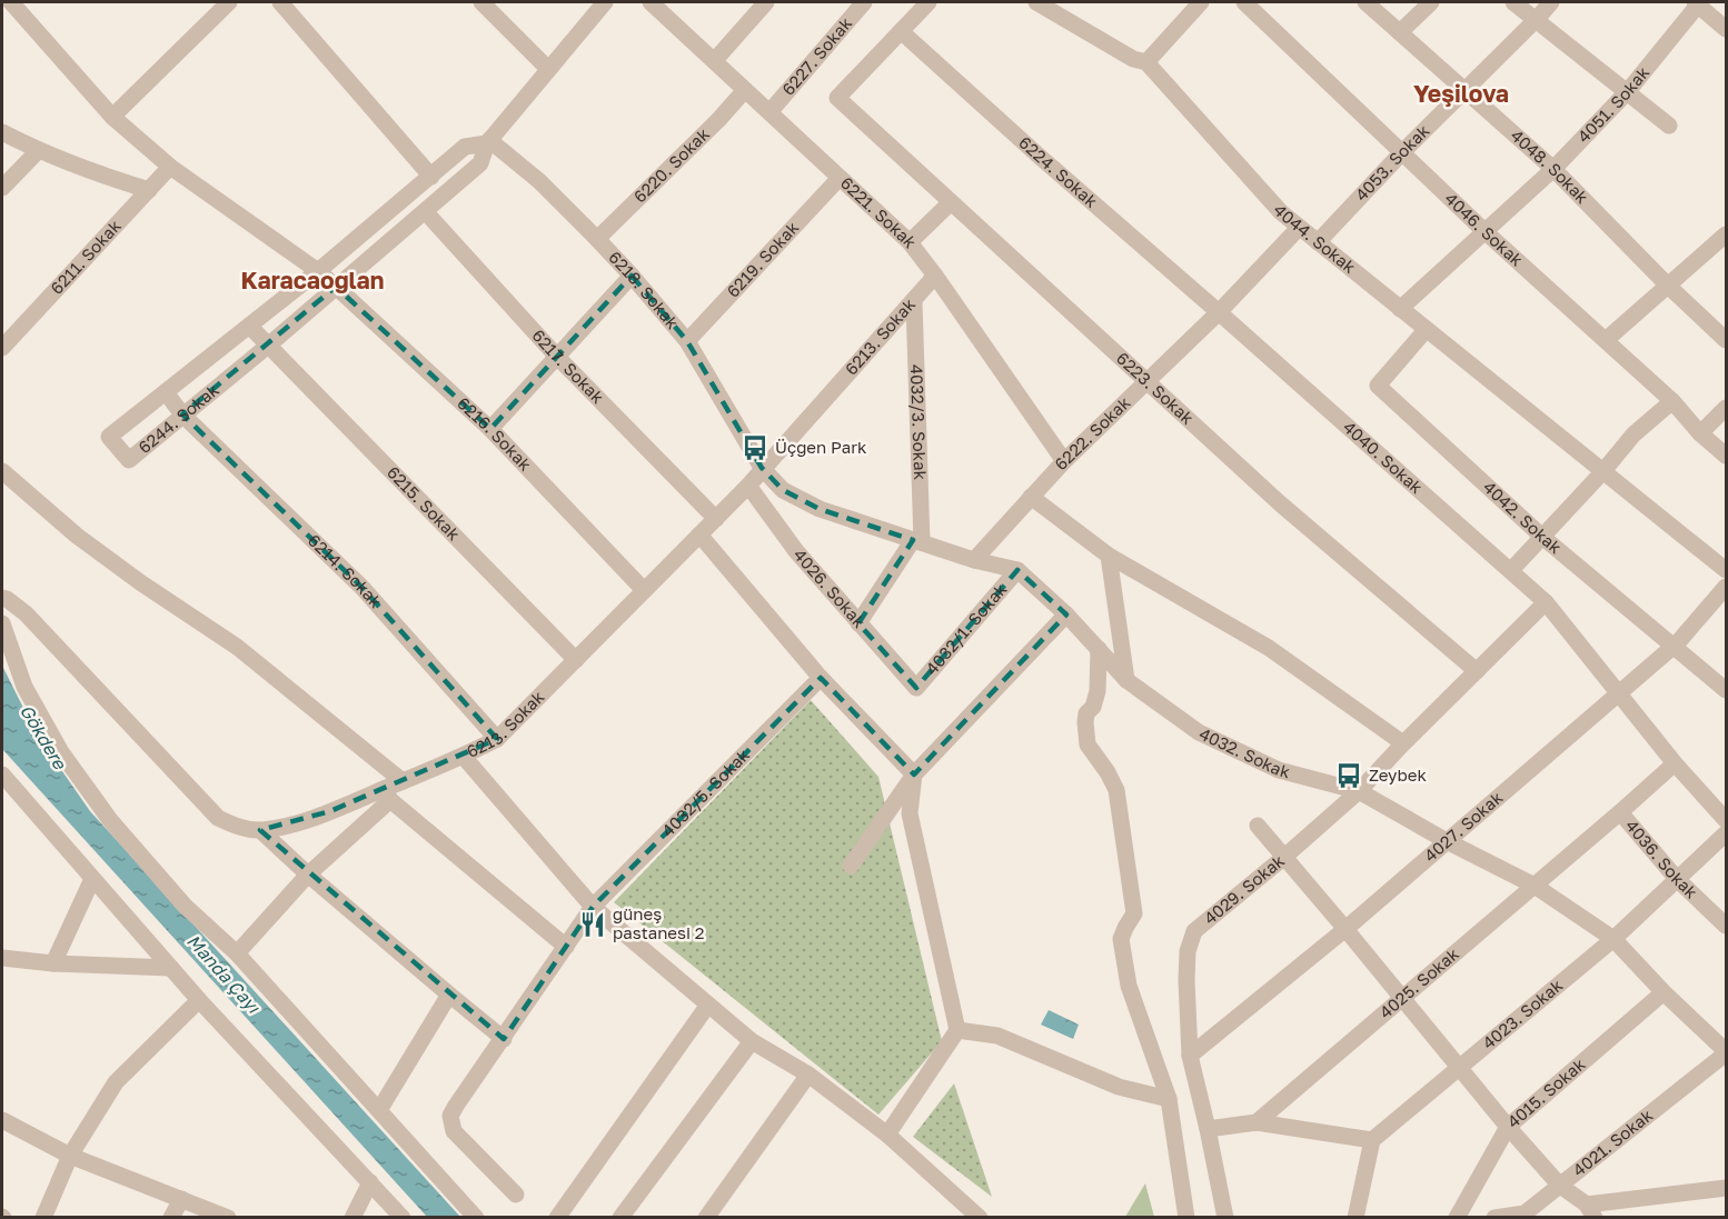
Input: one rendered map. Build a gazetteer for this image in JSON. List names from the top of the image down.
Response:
{
  "streets": {
    "street": [
      "6227. Sokak",
      "4051. Sokak",
      "4053. Sokak",
      "6220. Sokak",
      "4048. Sokak",
      "6224. Sokak",
      "6221. Sokak",
      "4046. Sokak",
      "4044. Sokak",
      "6211. Sokak",
      "6219. Sokak",
      "6218. Sokak",
      "6213. Sokak",
      "6217. Sokak",
      "6223. Sokak",
      "6244. Sokak",
      "4032/3. Sokak",
      "6216. Sokak",
      "6222. Sokak",
      "4040. Sokak",
      "6215. Sokak",
      "4042. Sokak",
      "6214. Sokak",
      "4026. Sokak",
      "4032/1. Sokak",
      "4032. Sokak",
      "4032/5. Sokak",
      "4027. Sokak",
      "4036. Sokak",
      "4029. Sokak",
      "4025. Sokak",
      "4023. Sokak",
      "4015. Sokak",
      "4021. Sokak"
    ]
  },
  "crossings": [
    ["6227. Sokak", "6221. Sokak"],
    ["4051. Sokak", "4048. Sokak"],
    ["4051. Sokak", "4046. Sokak"],
    ["4051. Sokak", "4044. Sokak"],
    ["4053. Sokak", "4048. Sokak"],
    ["4053. Sokak", "4046. Sokak"],
    ["4053. Sokak", "4044. Sokak"],
    ["6220. Sokak", "6221. Sokak"],
    ["6220. Sokak", "6218. Sokak"],
    ["6224. Sokak", "6223. Sokak"],
    ["6224. Sokak", "6222. Sokak"],
    ["6224. Sokak", "4040. Sokak"],
    ["6221. Sokak", "6219. Sokak"],
    ["6221. Sokak", "6213. Sokak"],
    ["6221. Sokak", "6222. Sokak"],
    ["4044. Sokak", "6222. Sokak"],
    ["4044. Sokak", "4042. Sokak"],
    ["6211. Sokak", "6216. Sokak"],
    ["6219. Sokak", "6218. Sokak"],
    ["6218. Sokak", "6213. Sokak"],
    ["6218. Sokak", "6244. Sokak"],
    ["6218. Sokak", "4032. Sokak"],
    ["6213. Sokak", "6217. Sokak"],
    ["6213. Sokak", "4032/3. Sokak"],
    ["6213. Sokak", "6216. Sokak"],
    ["6213. Sokak", "6215. Sokak"],
    ["6213. Sokak", "6214. Sokak"],
    ["6213. Sokak", "4026. Sokak"],
    ["6213. Sokak", "4032. Sokak"],
    ["6217. Sokak", "6244. Sokak"],
    ["6223. Sokak", "6222. Sokak"],
    ["6223. Sokak", "4029. Sokak"],
    ["6244. Sokak", "6216. Sokak"],
    ["6244. Sokak", "6215. Sokak"],
    ["6244. Sokak", "6214. Sokak"],
    ["4032/3. Sokak", "4032. Sokak"],
    ["6222. Sokak", "4040. Sokak"],
    ["6222. Sokak", "4032. Sokak"],
    ["4040. Sokak", "4027. Sokak"],
    ["4040. Sokak", "4029. Sokak"],
    ["4042. Sokak", "4027. Sokak"],
    ["4026. Sokak", "4032/1. Sokak"],
    ["4032/1. Sokak", "4032. Sokak"],
    ["4032. Sokak", "4027. Sokak"],
    ["4032. Sokak", "4029. Sokak"],
    ["4032. Sokak", "4025. Sokak"],
    ["4032. Sokak", "4023. Sokak"],
    ["4032. Sokak", "4015. Sokak"],
    ["4032. Sokak", "4021. Sokak"],
    ["4027. Sokak", "4029. Sokak"],
    ["4036. Sokak", "4025. Sokak"],
    ["4036. Sokak", "4023. Sokak"]
  ],
  "districts": ["Yeşilova", "Karacaoğlan"],
  "water": ["Gökdere", "Manda Çayı"],
  "places": {
    "bus stop": ["Üçgen Park", "Zeybek"],
    "restaurant": ["güneş pastanesi 2"]
  }
}
